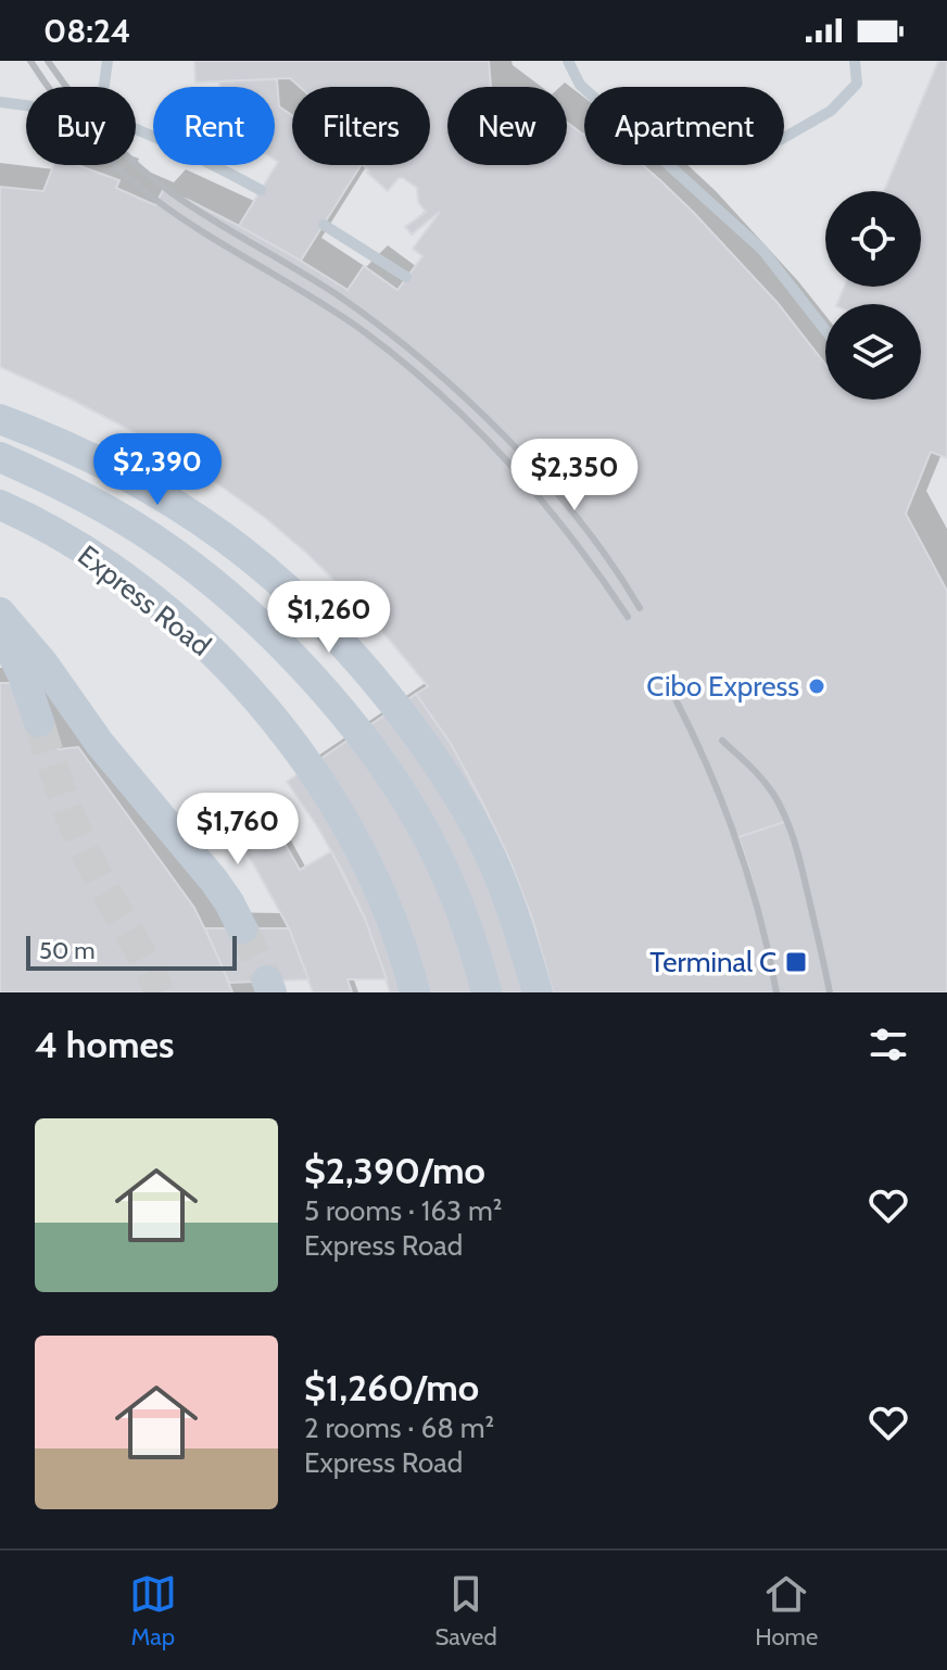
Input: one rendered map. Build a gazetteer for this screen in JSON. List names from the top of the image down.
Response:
{
  "streets": {
    "street": ["Express Road"]
  },
  "places": {
    "other": ["Cibo Express"],
    "transit": ["Terminal C"]
  },
  "scale_bar": "50 m",
  "page": {
    "status": "08:24",
    "chip": [
      "Buy",
      "Rent",
      "Filters",
      "New",
      "Apartment"
    ],
    "price": [
      "$2,390",
      "$2,350",
      "$1,260",
      "$1,760"
    ],
    "scale": "50 m",
    "heading": "4 homes",
    "list": [
      {
        "name": "$2,390/mo",
        "note": "5 rooms · 163 m² · Express Road"
      },
      {
        "name": "$1,260/mo",
        "note": "2 rooms · 68 m² · Express Road"
      }
    ],
    "tabs": ["Map", "Saved", "Home"]
  }
}
